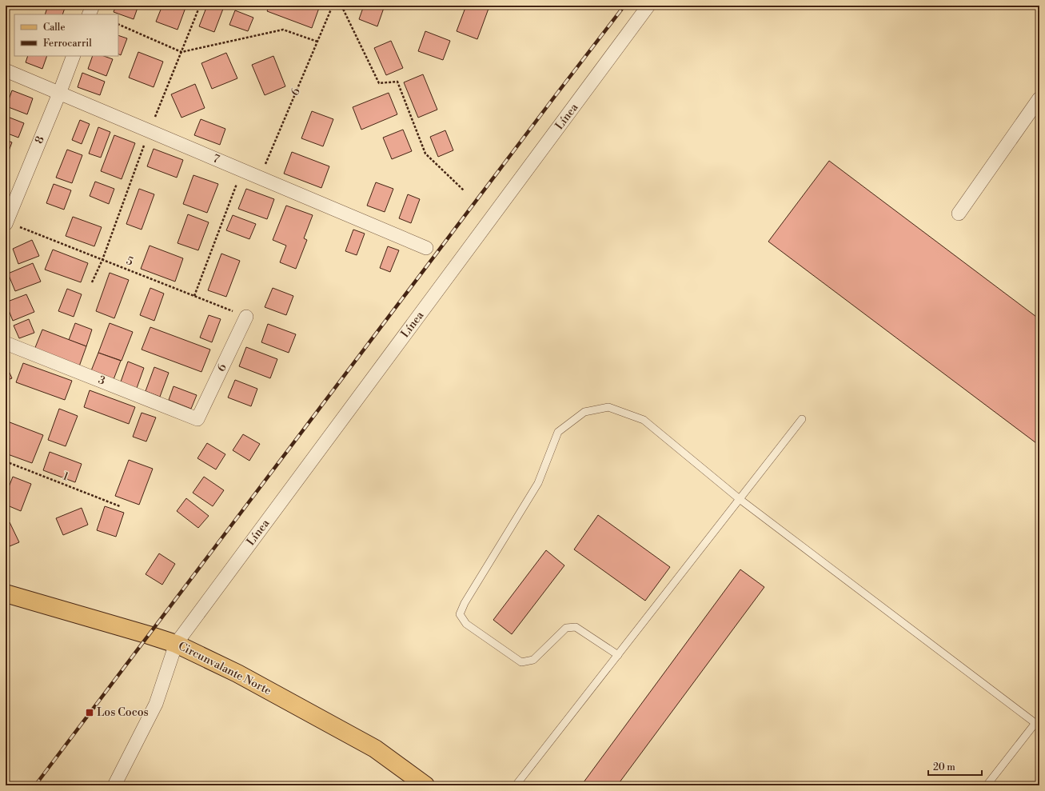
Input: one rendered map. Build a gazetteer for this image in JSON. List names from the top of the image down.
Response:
{
  "streets": {
    "main road": ["Circunvalante Norte"],
    "street": [
      "6",
      "Línea",
      "8",
      "7",
      "3"
    ],
    "path": ["5", "1"]
  },
  "crossings": [
    ["6", "7"],
    ["6", "5"],
    ["6", "3"],
    ["Línea", "Circunvalante Norte"],
    ["8", "7"],
    ["8", "5"]
  ],
  "places": {
    "transit": ["Los Cocos"]
  },
  "legend": ["Calle", "Ferrocarril"],
  "scale_bar": "20 m"
}
